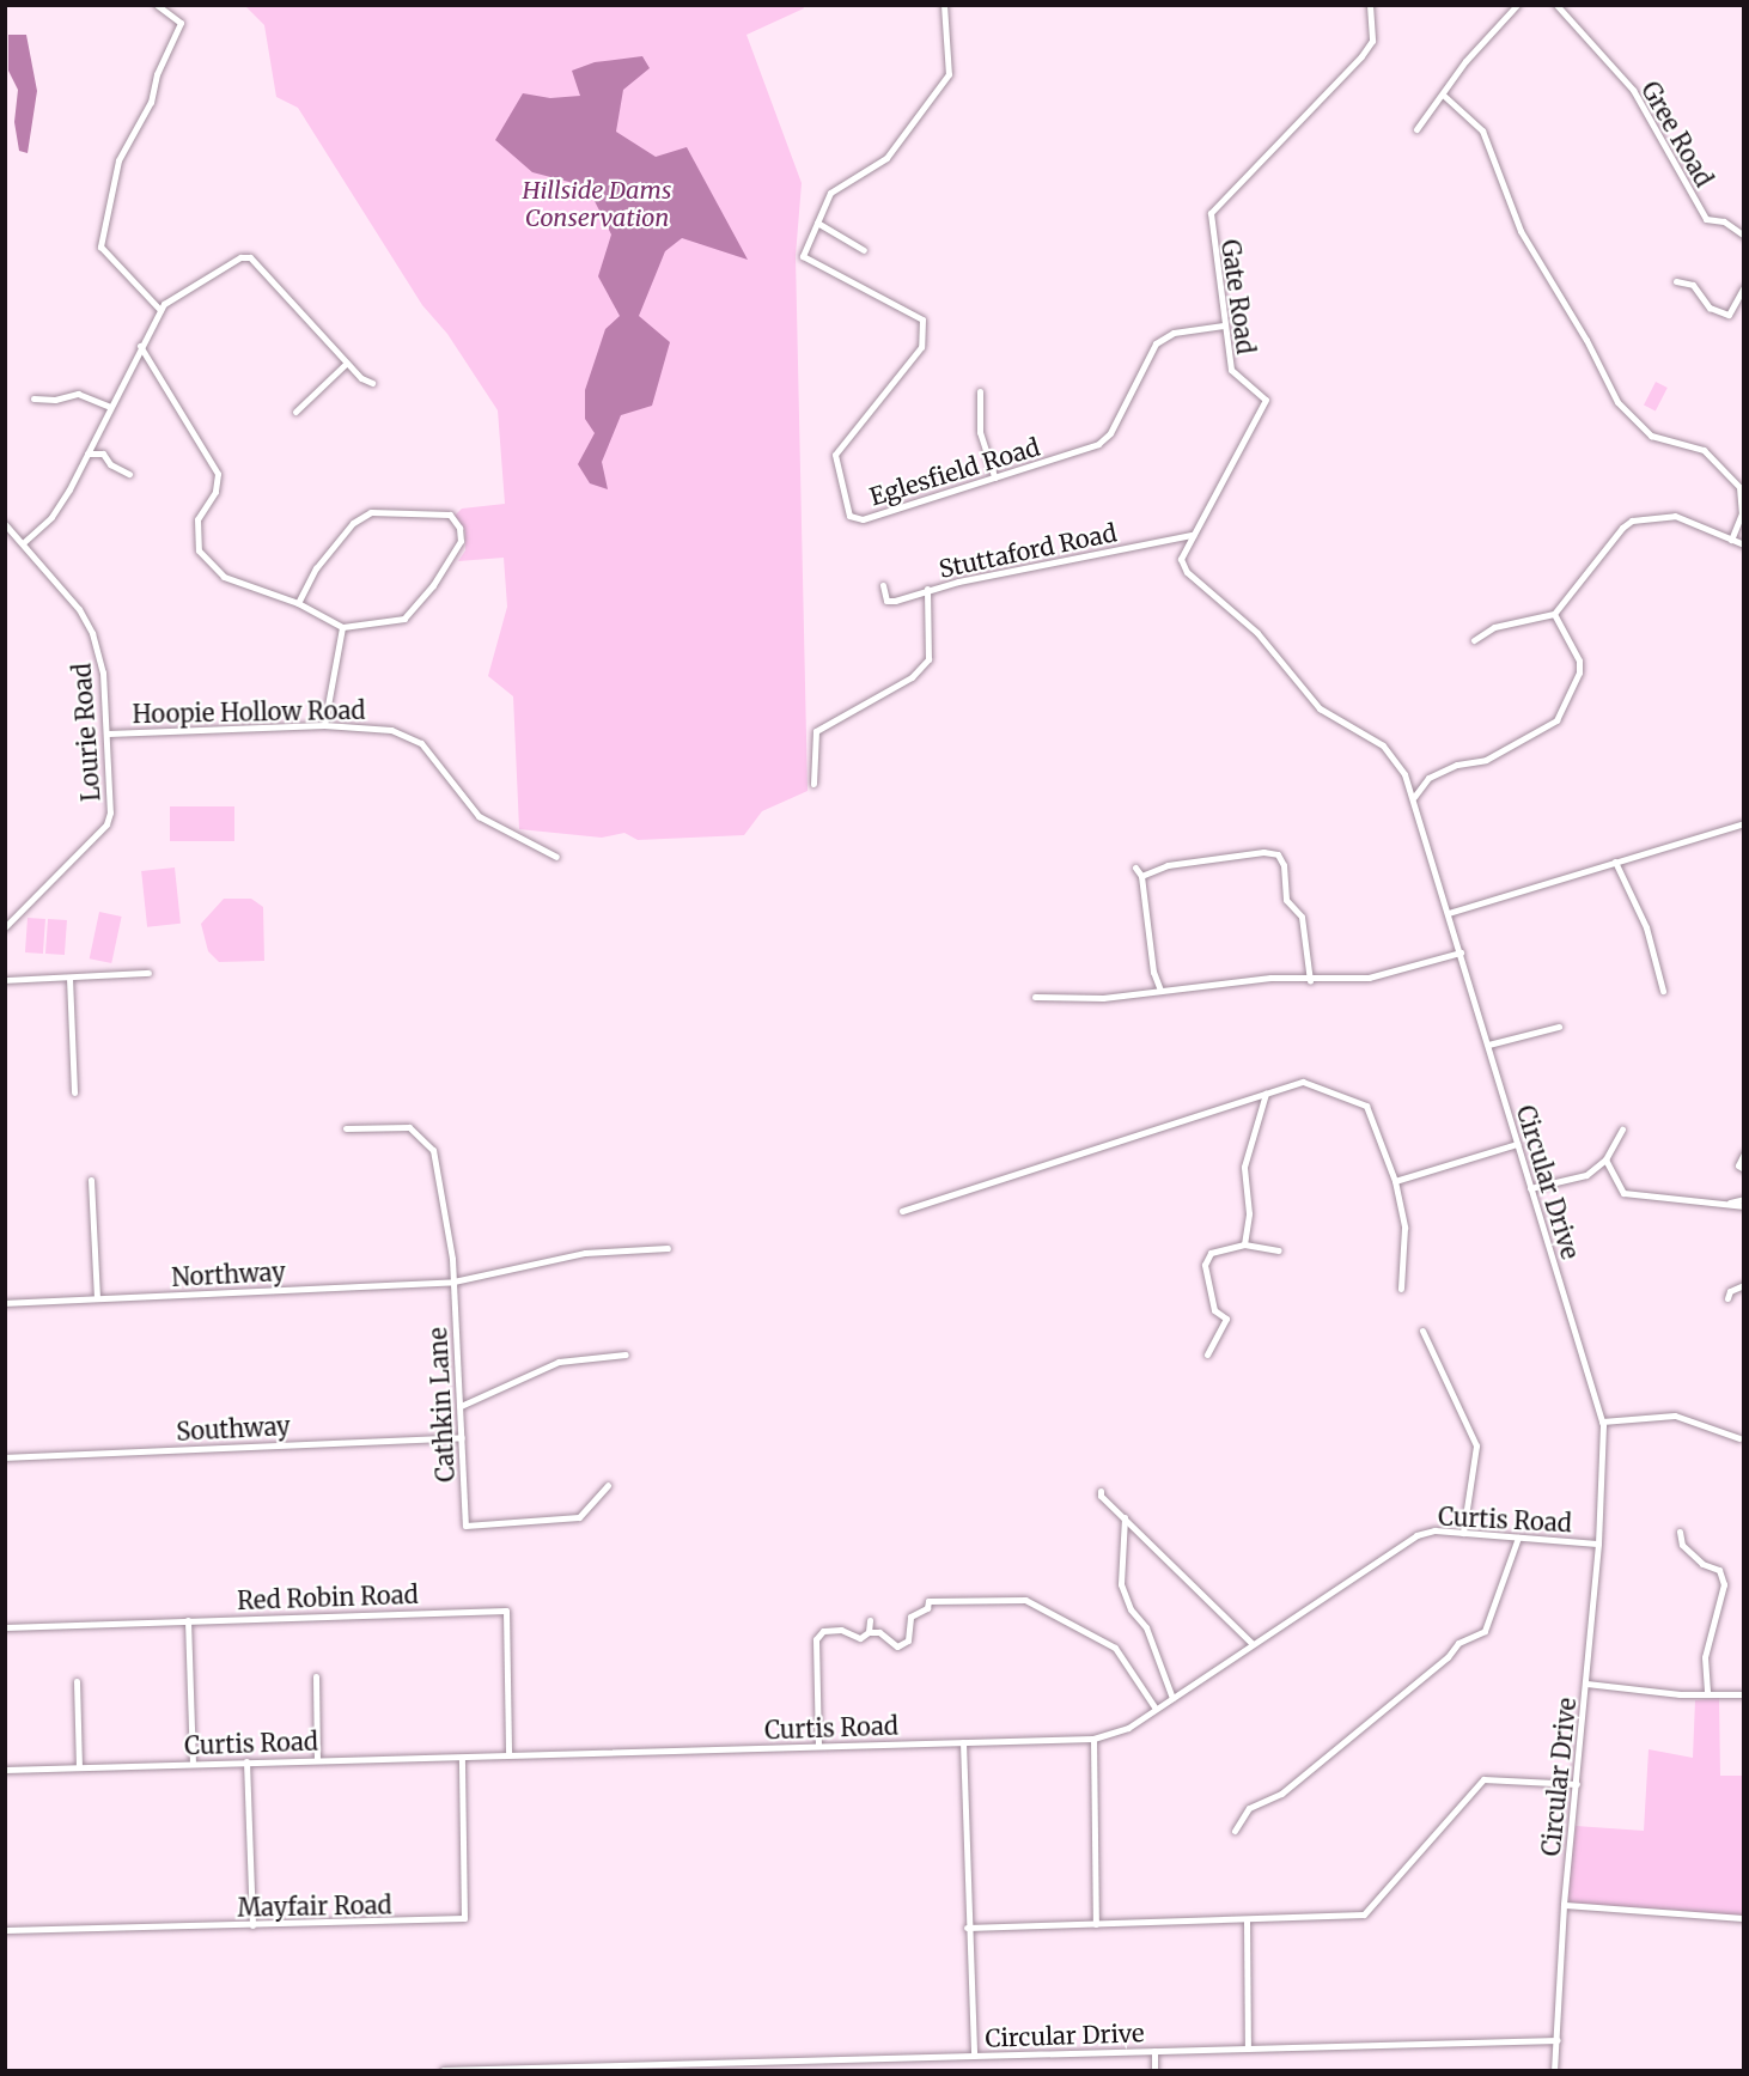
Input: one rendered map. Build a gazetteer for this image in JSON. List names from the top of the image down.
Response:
{
  "streets": {
    "street": [
      "Gree Road",
      "Gate Road",
      "Eglesfield Road",
      "Stuttaford Road",
      "Hoopie Hollow Road",
      "Lourie Road",
      "Circular Drive",
      "Northway",
      "Cathkin Lane",
      "Southway",
      "Curtis Road",
      "Red Robin Road",
      "Mayfair Road"
    ]
  },
  "crossings": [
    ["Gate Road", "Eglesfield Road"],
    ["Gate Road", "Stuttaford Road"],
    ["Gate Road", "Circular Drive"],
    ["Stuttaford Road", "Circular Drive"],
    ["Hoopie Hollow Road", "Lourie Road"],
    ["Circular Drive", "Curtis Road"],
    ["Northway", "Cathkin Lane"],
    ["Cathkin Lane", "Southway"],
    ["Curtis Road", "Red Robin Road"],
    ["Curtis Road", "Mayfair Road"]
  ],
  "parks": ["Hillside Dams Conservation"]
}
